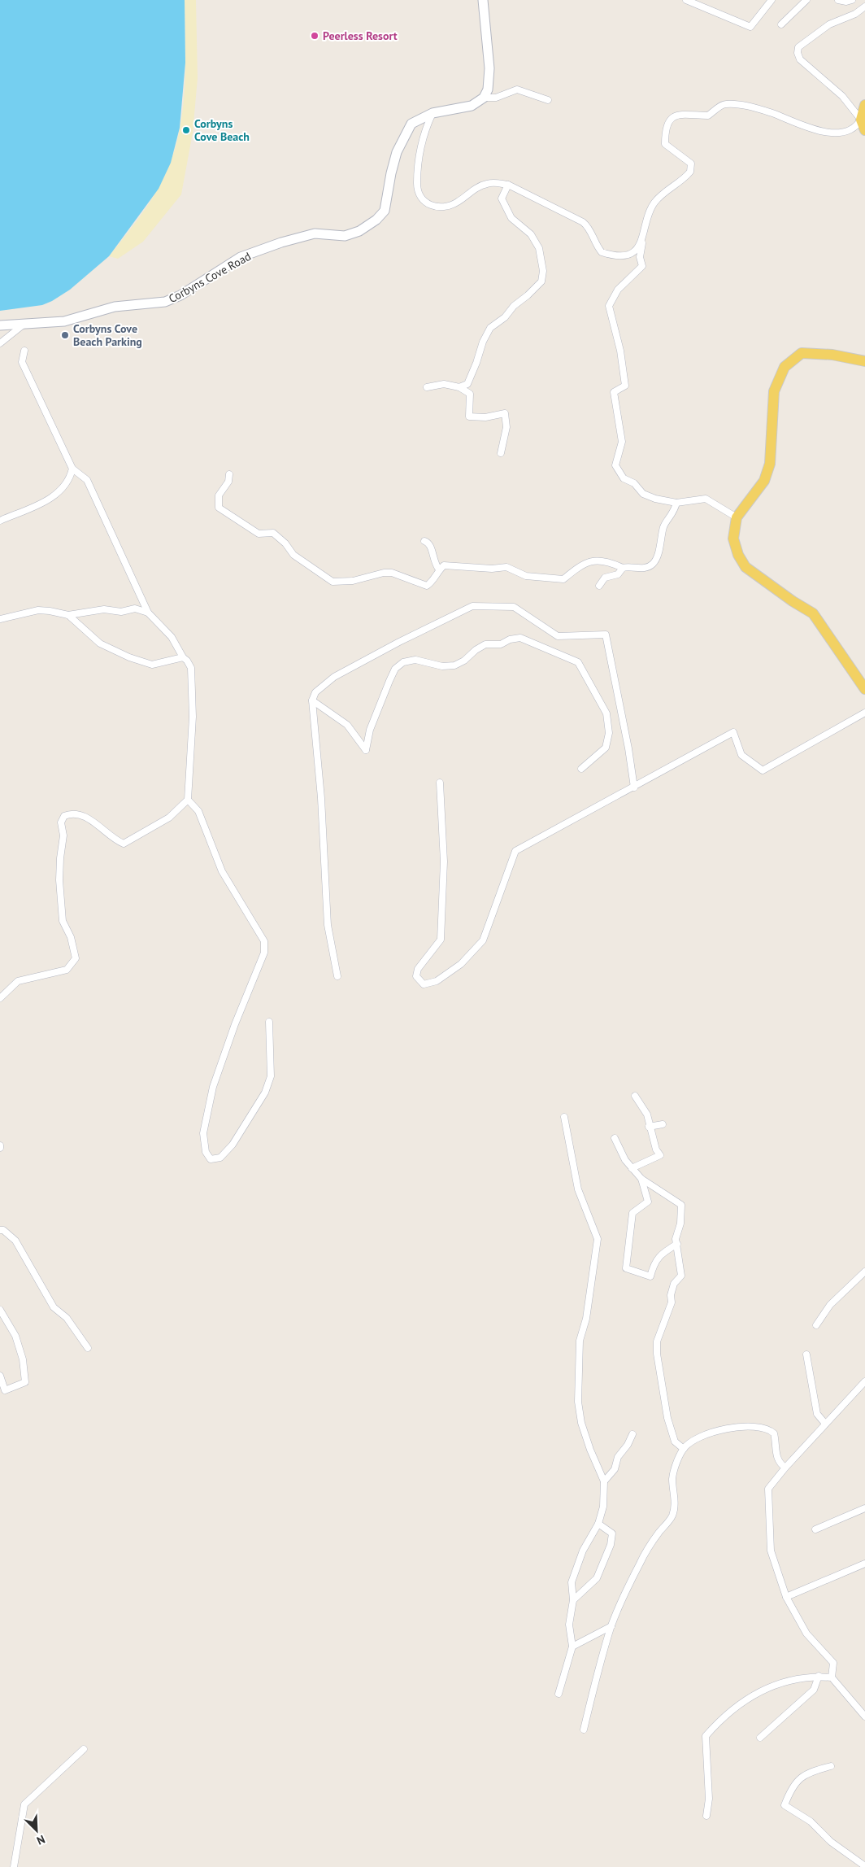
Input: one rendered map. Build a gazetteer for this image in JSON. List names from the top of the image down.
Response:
{
  "streets": {
    "main road": ["Corbyns Cove Road"]
  },
  "places": ["Peerless Resort", "Corbyns Cove Beach", "Corbyns Cove Beach Parking"],
  "north": "bottom right"
}
